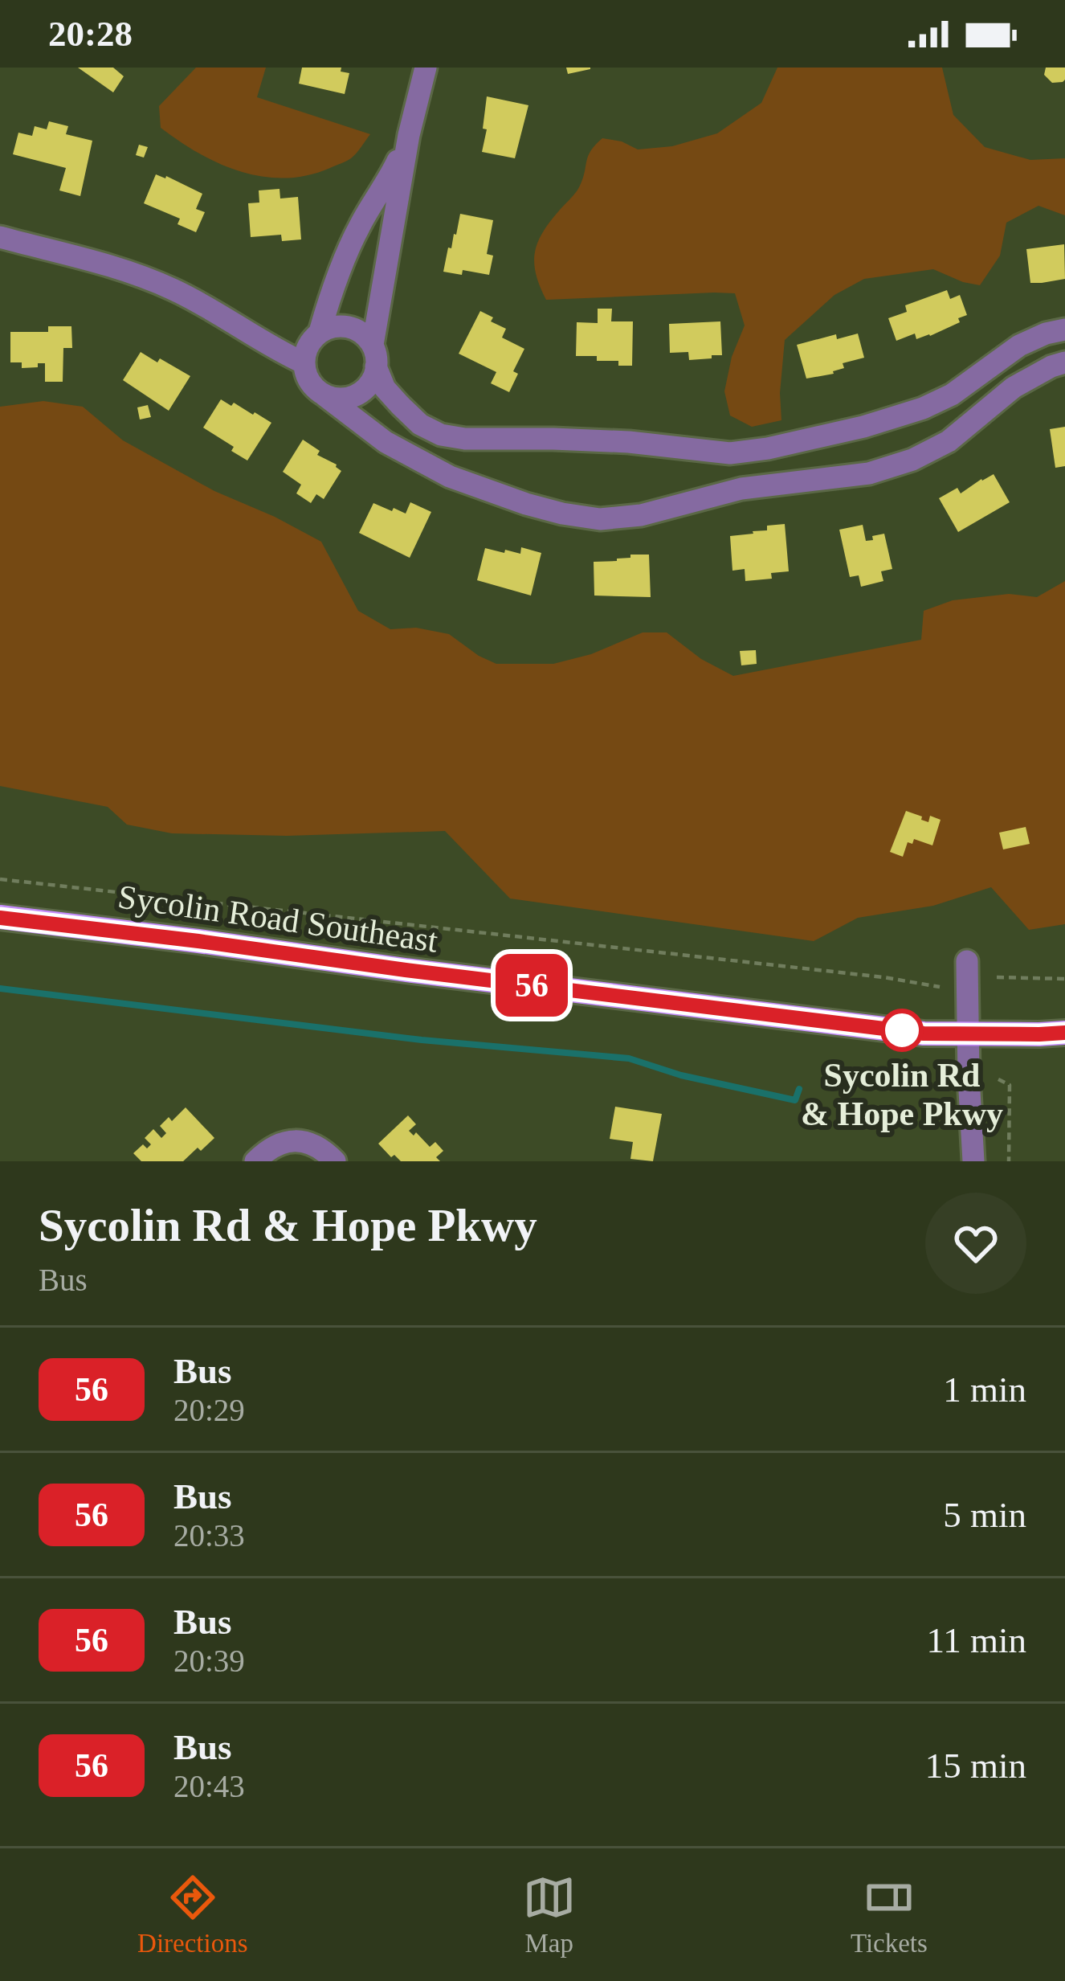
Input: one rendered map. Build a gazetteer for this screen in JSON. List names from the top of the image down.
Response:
{
  "streets": {
    "main road": ["Sycolin Road Southeast"]
  },
  "places": ["Sycolin Rd & Hope Pkwy"],
  "lines": ["bus line 56"],
  "page": {
    "status": "20:28",
    "on_map": "56",
    "heading": ["Sycolin Rd & Hope Pkwy", "Bus"],
    "list": [
      {
        "mark": "56",
        "name": "Bus",
        "note": "20:29",
        "value": "1 min"
      },
      {
        "mark": "56",
        "name": "Bus",
        "note": "20:33",
        "value": "5 min"
      },
      {
        "mark": "56",
        "name": "Bus",
        "note": "20:39",
        "value": "11 min"
      },
      {
        "mark": "56",
        "name": "Bus",
        "note": "20:43",
        "value": "15 min"
      }
    ],
    "tabs": ["Directions", "Map", "Tickets"]
  }
}
